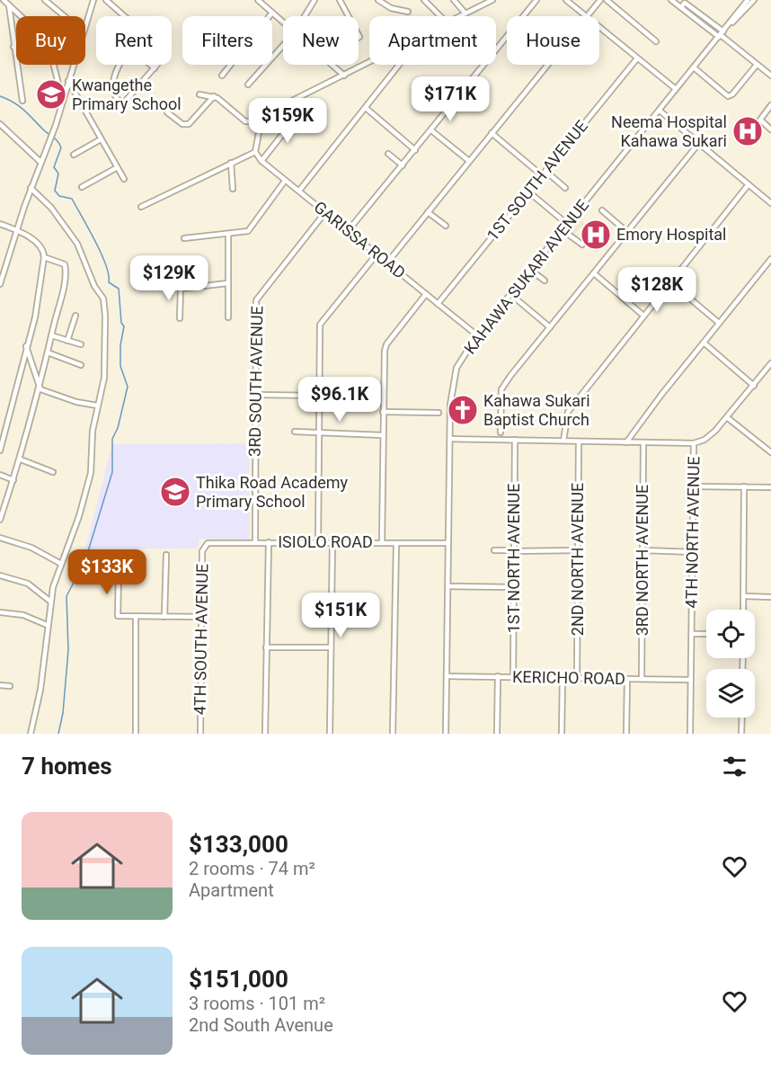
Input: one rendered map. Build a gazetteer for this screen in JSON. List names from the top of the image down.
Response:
{
  "streets": {
    "street": [
      "1ST SOUTH AVENUE",
      "GARISSA ROAD",
      "KAHAWA SUKARI AVENUE",
      "3RD SOUTH AVENUE",
      "4TH NORTH AVENUE",
      "ISIOLO ROAD",
      "1ST NORTH AVENUE",
      "2ND NORTH AVENUE",
      "3RD NORTH AVENUE",
      "4TH SOUTH AVENUE",
      "KERICHO ROAD"
    ]
  },
  "crossings": [
    ["1ST SOUTH AVENUE", "GARISSA ROAD"],
    ["GARISSA ROAD", "KAHAWA SUKARI AVENUE"],
    ["GARISSA ROAD", "3RD SOUTH AVENUE"],
    ["KAHAWA SUKARI AVENUE", "ISIOLO ROAD"],
    ["KAHAWA SUKARI AVENUE", "KERICHO ROAD"],
    ["3RD SOUTH AVENUE", "ISIOLO ROAD"],
    ["4TH NORTH AVENUE", "KERICHO ROAD"],
    ["ISIOLO ROAD", "4TH SOUTH AVENUE"],
    ["1ST NORTH AVENUE", "KERICHO ROAD"],
    ["2ND NORTH AVENUE", "KERICHO ROAD"],
    ["3RD NORTH AVENUE", "KERICHO ROAD"]
  ],
  "places": {
    "school or university": ["Kwangethe Primary School", "Thika Road Academy Primary School"],
    "hospital": ["Neema Hospital Kahawa Sukari", "Emory Hospital"],
    "church": ["Kahawa Sukari Baptist Church"]
  },
  "page": {
    "chip": [
      "Buy",
      "Rent",
      "Filters",
      "New",
      "Apartment",
      "House"
    ],
    "price": [
      "$171K",
      "$159K",
      "$129K",
      "$128K",
      "$96.1K",
      "$133K",
      "$151K"
    ],
    "heading": "7 homes",
    "list": [
      {
        "name": "$133,000",
        "note": "2 rooms · 74 m² · Apartment"
      },
      {
        "name": "$151,000",
        "note": "3 rooms · 101 m² · 2nd South Avenue"
      }
    ]
  }
}
